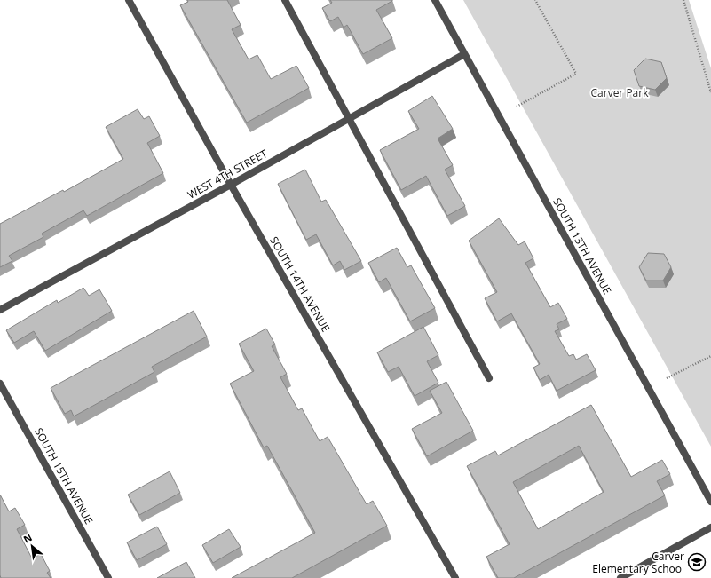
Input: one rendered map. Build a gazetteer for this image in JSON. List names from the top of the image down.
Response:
{
  "streets": {
    "street": [
      "WEST 4TH STREET",
      "SOUTH 13TH AVENUE",
      "SOUTH 14TH AVENUE",
      "SOUTH 15TH AVENUE"
    ]
  },
  "crossings": [
    ["WEST 4TH STREET", "SOUTH 13TH AVENUE"],
    ["WEST 4TH STREET", "SOUTH 14TH AVENUE"]
  ],
  "parks": ["Carver Park"],
  "places": {
    "school or university": ["Carver Elementary School"]
  },
  "north": "top left"
}
